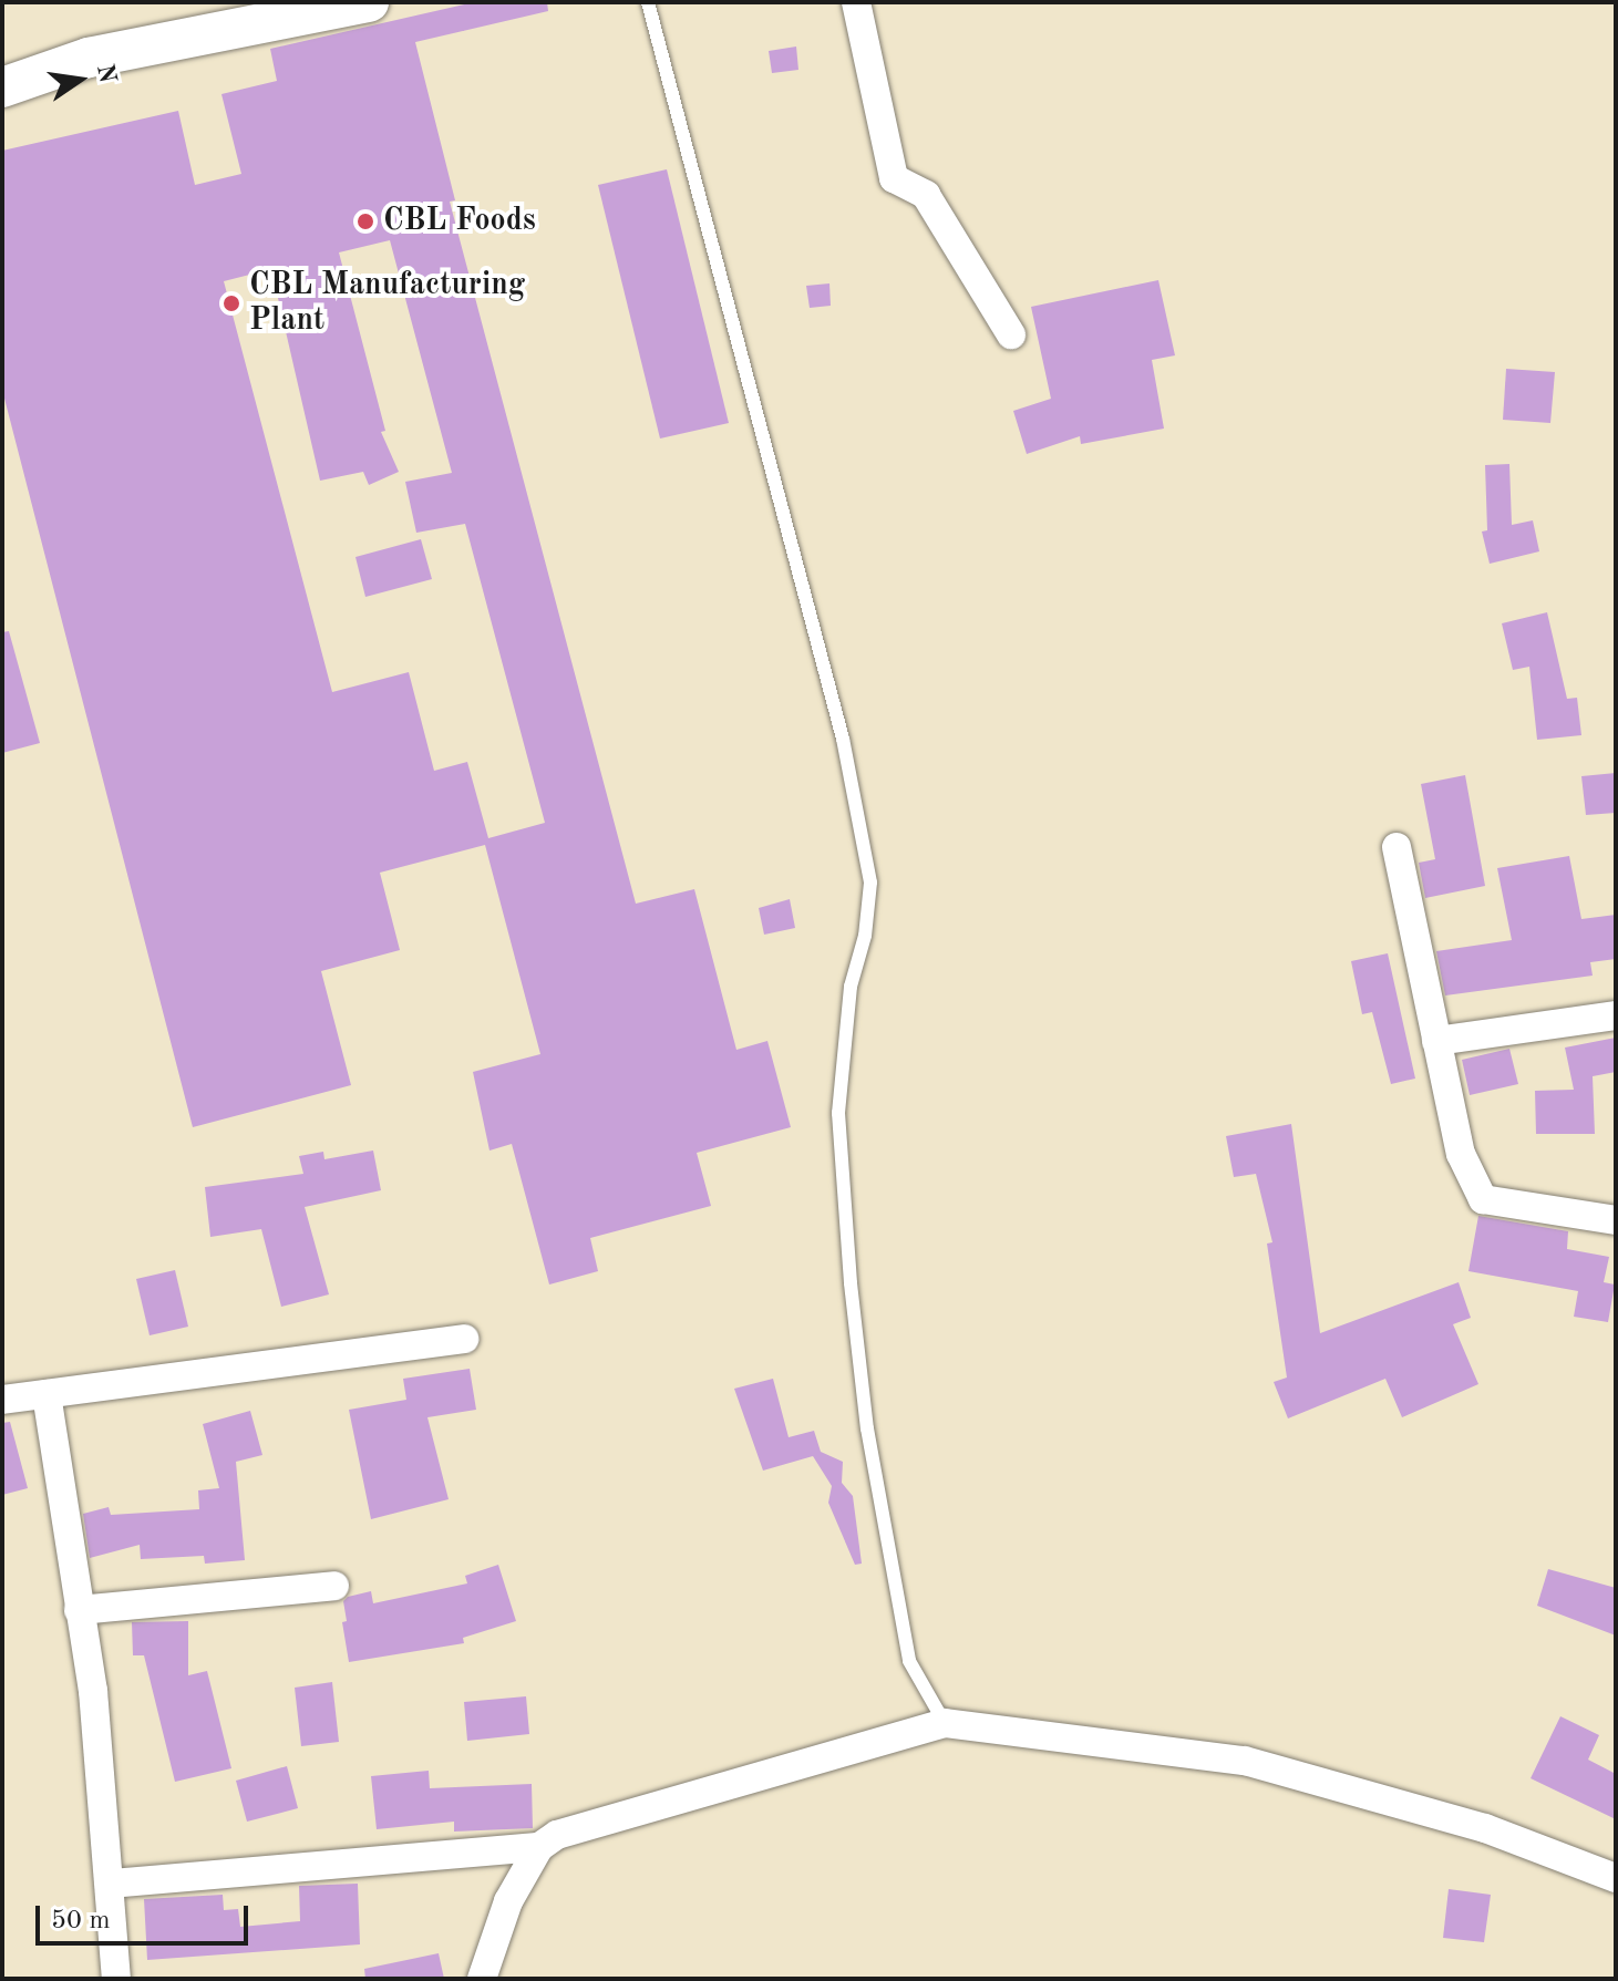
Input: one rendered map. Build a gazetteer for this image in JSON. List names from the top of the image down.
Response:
{
  "places": ["CBL Foods", "CBL Manufacturing Plant"],
  "scale_bar": "50 m",
  "north": "right"
}
